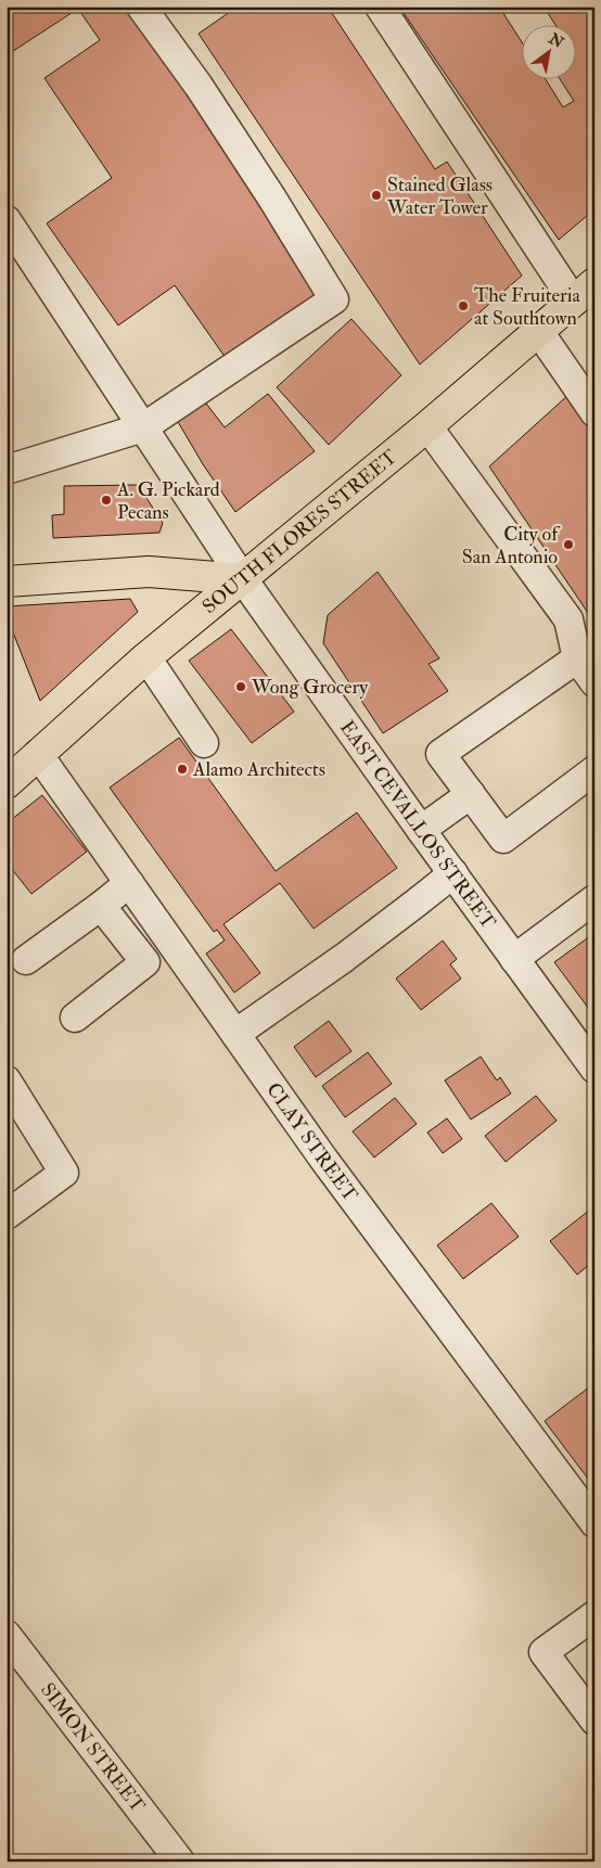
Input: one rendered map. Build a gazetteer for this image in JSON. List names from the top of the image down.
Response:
{
  "streets": {
    "main road": ["SOUTH FLORES STREET"],
    "street": ["EAST CEVALLOS STREET", "CLAY STREET", "SIMON STREET"]
  },
  "crossings": [
    ["SOUTH FLORES STREET", "EAST CEVALLOS STREET"],
    ["SOUTH FLORES STREET", "CLAY STREET"]
  ],
  "places": [
    "Stained Glass Water Tower",
    "The Fruiteria at Southtown",
    "A. G. Pickard Pecans",
    "City of San Antonio",
    "Wong Grocery",
    "Alamo Architects"
  ],
  "north": "top right"
}
